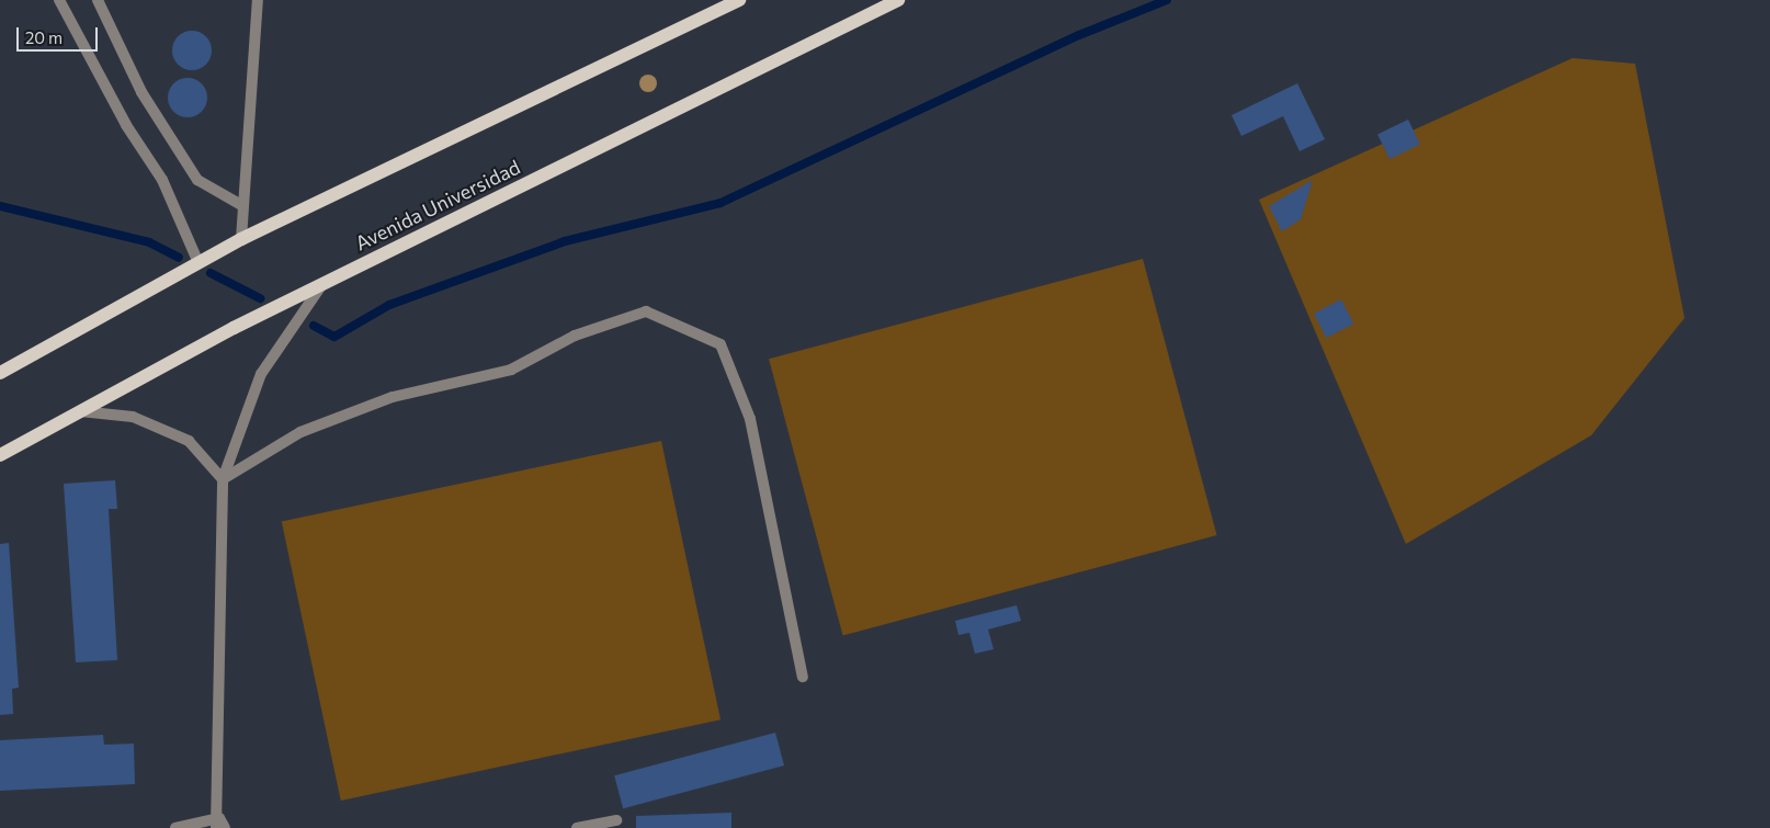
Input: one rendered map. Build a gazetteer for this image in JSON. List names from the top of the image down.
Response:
{
  "streets": {
    "main road": ["Avenida Universidad"]
  },
  "scale_bar": "20 m"
}
